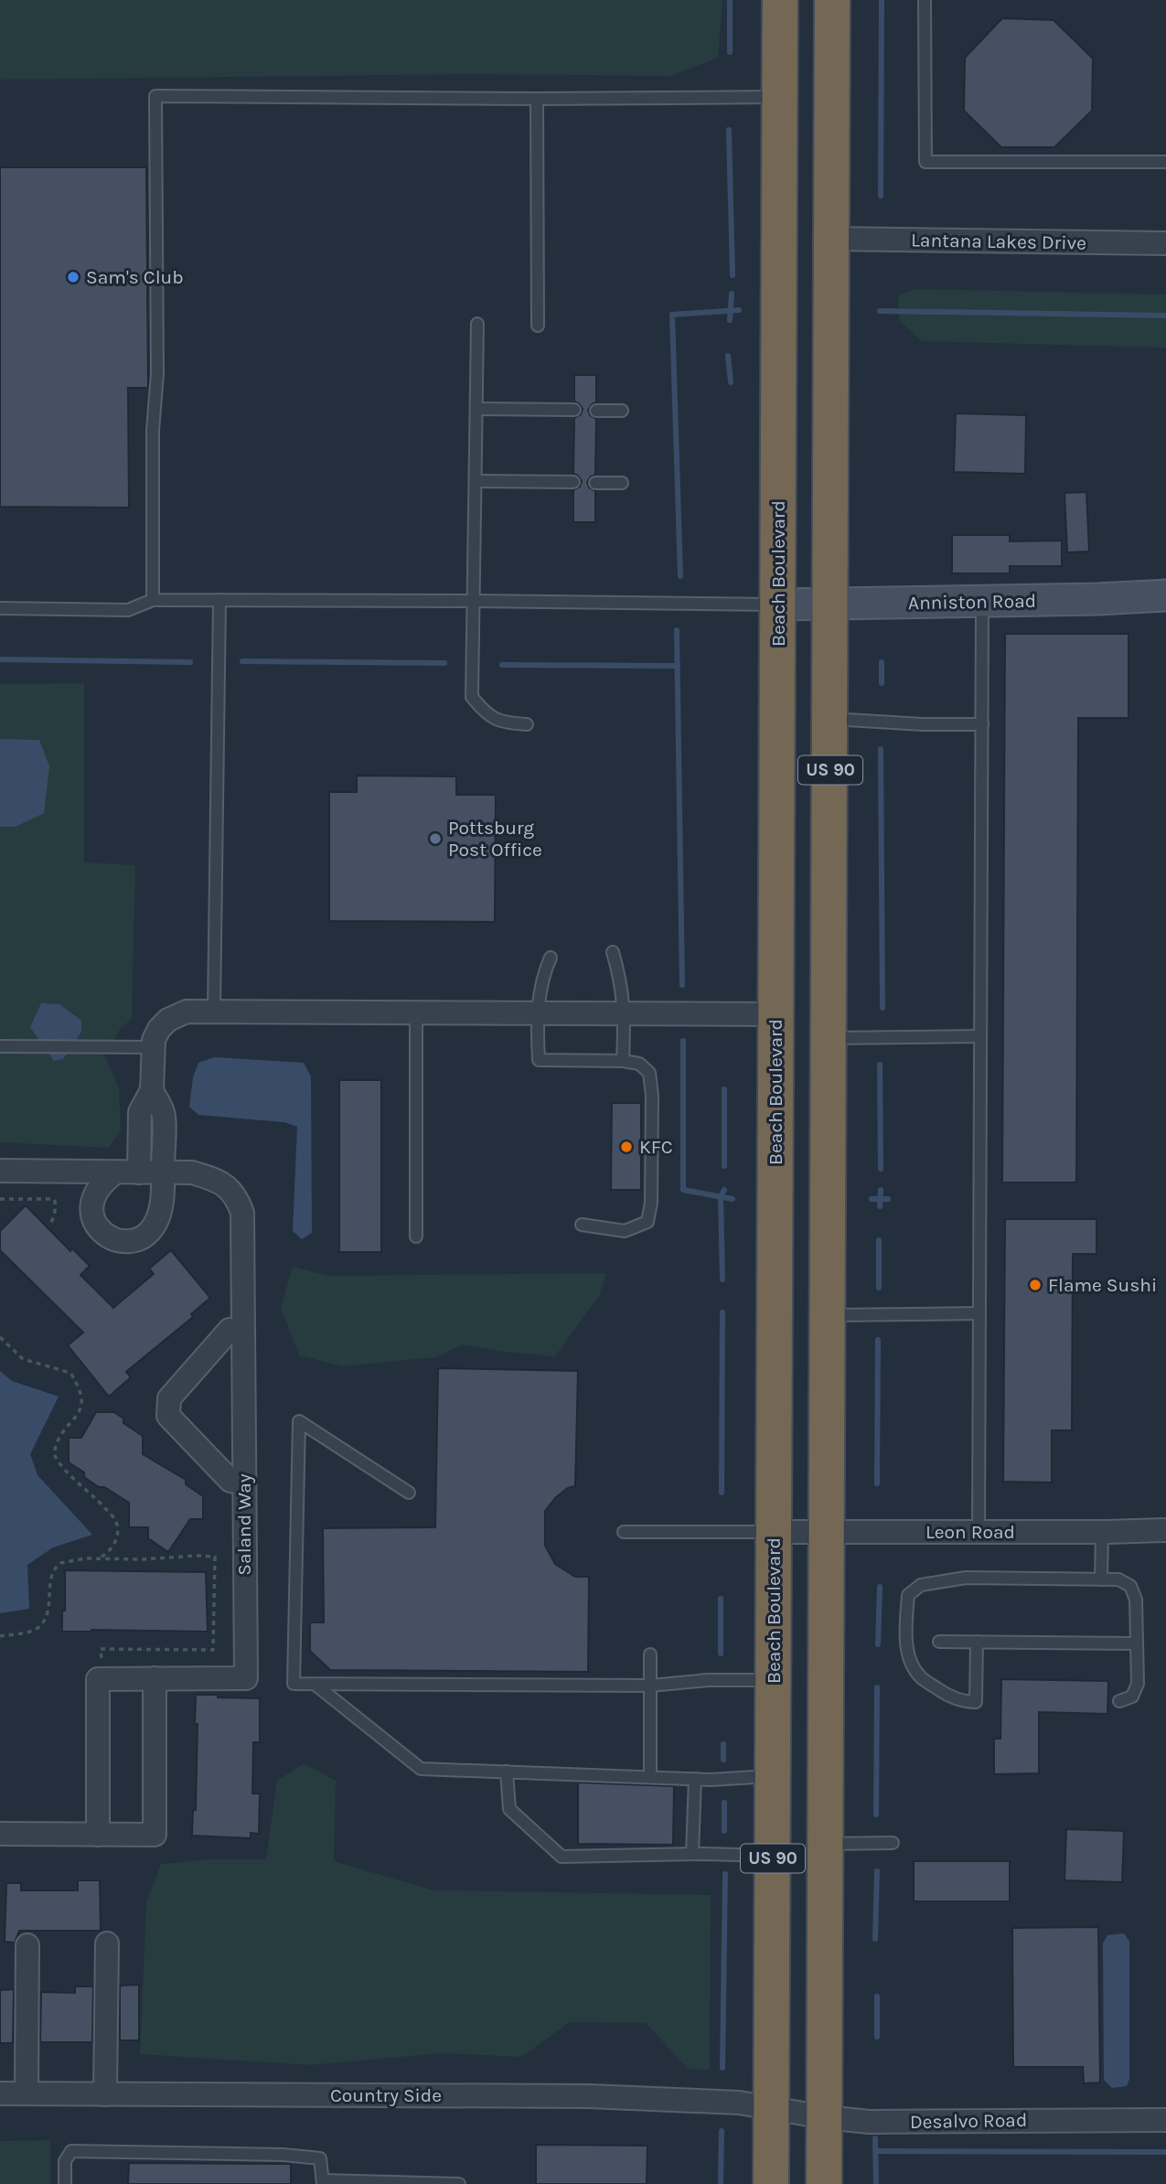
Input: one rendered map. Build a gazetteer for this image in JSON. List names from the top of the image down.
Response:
{
  "streets": {
    "highway": ["Beach Boulevard", "US 90"],
    "street": [
      "Lantana Lakes Drive",
      "Anniston Road",
      "Saland Way",
      "Leon Road",
      "Country Side",
      "Desalvo Road"
    ]
  },
  "crossings": [
    ["Lantana Lakes Drive", "US 90"],
    ["Beach Boulevard", "Anniston Road"],
    ["Beach Boulevard", "Leon Road"],
    ["Beach Boulevard", "Country Side"],
    ["Beach Boulevard", "Desalvo Road"],
    ["Anniston Road", "US 90"],
    ["US 90", "Leon Road"],
    ["US 90", "Desalvo Road"],
    ["Country Side", "Desalvo Road"]
  ],
  "places": [
    "Sam's Club",
    "Pottsburg Post Office",
    "KFC",
    "Flame Sushi"
  ]
}
